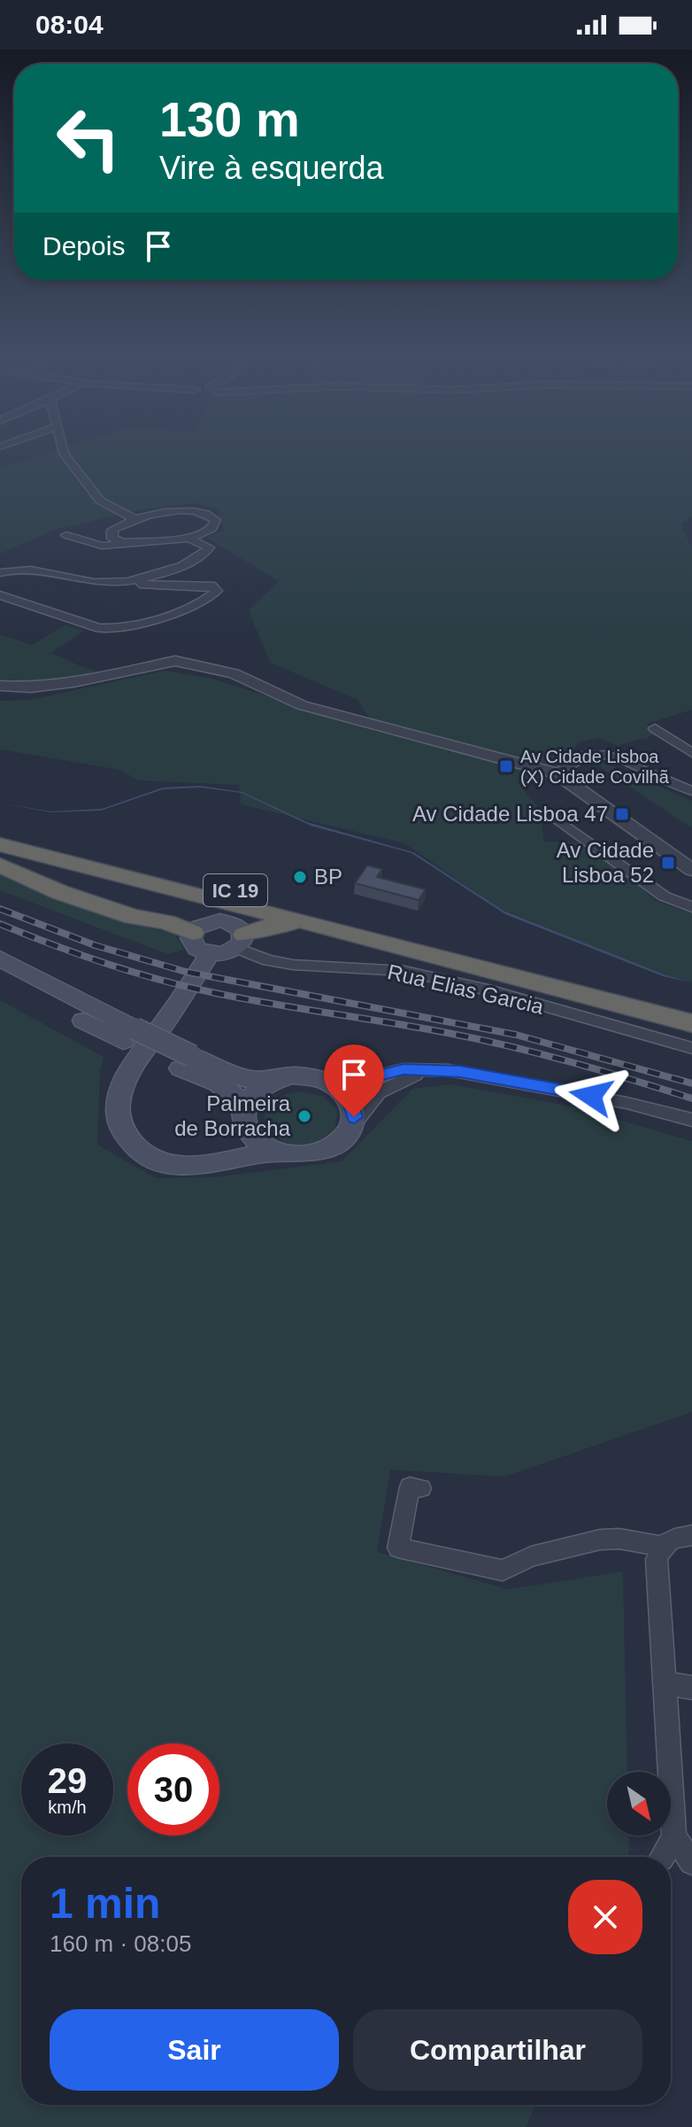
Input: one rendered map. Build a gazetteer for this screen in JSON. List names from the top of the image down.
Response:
{
  "streets": {
    "highway": ["IC 19"],
    "street": ["Rua Elias Garcia"]
  },
  "places": {
    "transit": ["Av Cidade Lisboa (X) Cidade Covilhã", "Av Cidade Lisboa 47", "Av Cidade Lisboa 52"],
    "other": ["BP", "Palmeira de Borracha"]
  },
  "north": "bottom right",
  "page": {
    "status": "08:04",
    "turn": ["130 m", "Vire à esquerda"],
    "then": "Depois",
    "speed": "29 km/h",
    "limit": "30",
    "heading": ["1 min", "160 m · 08:05"],
    "buttons": ["Sair", "Compartilhar"]
  }
}
